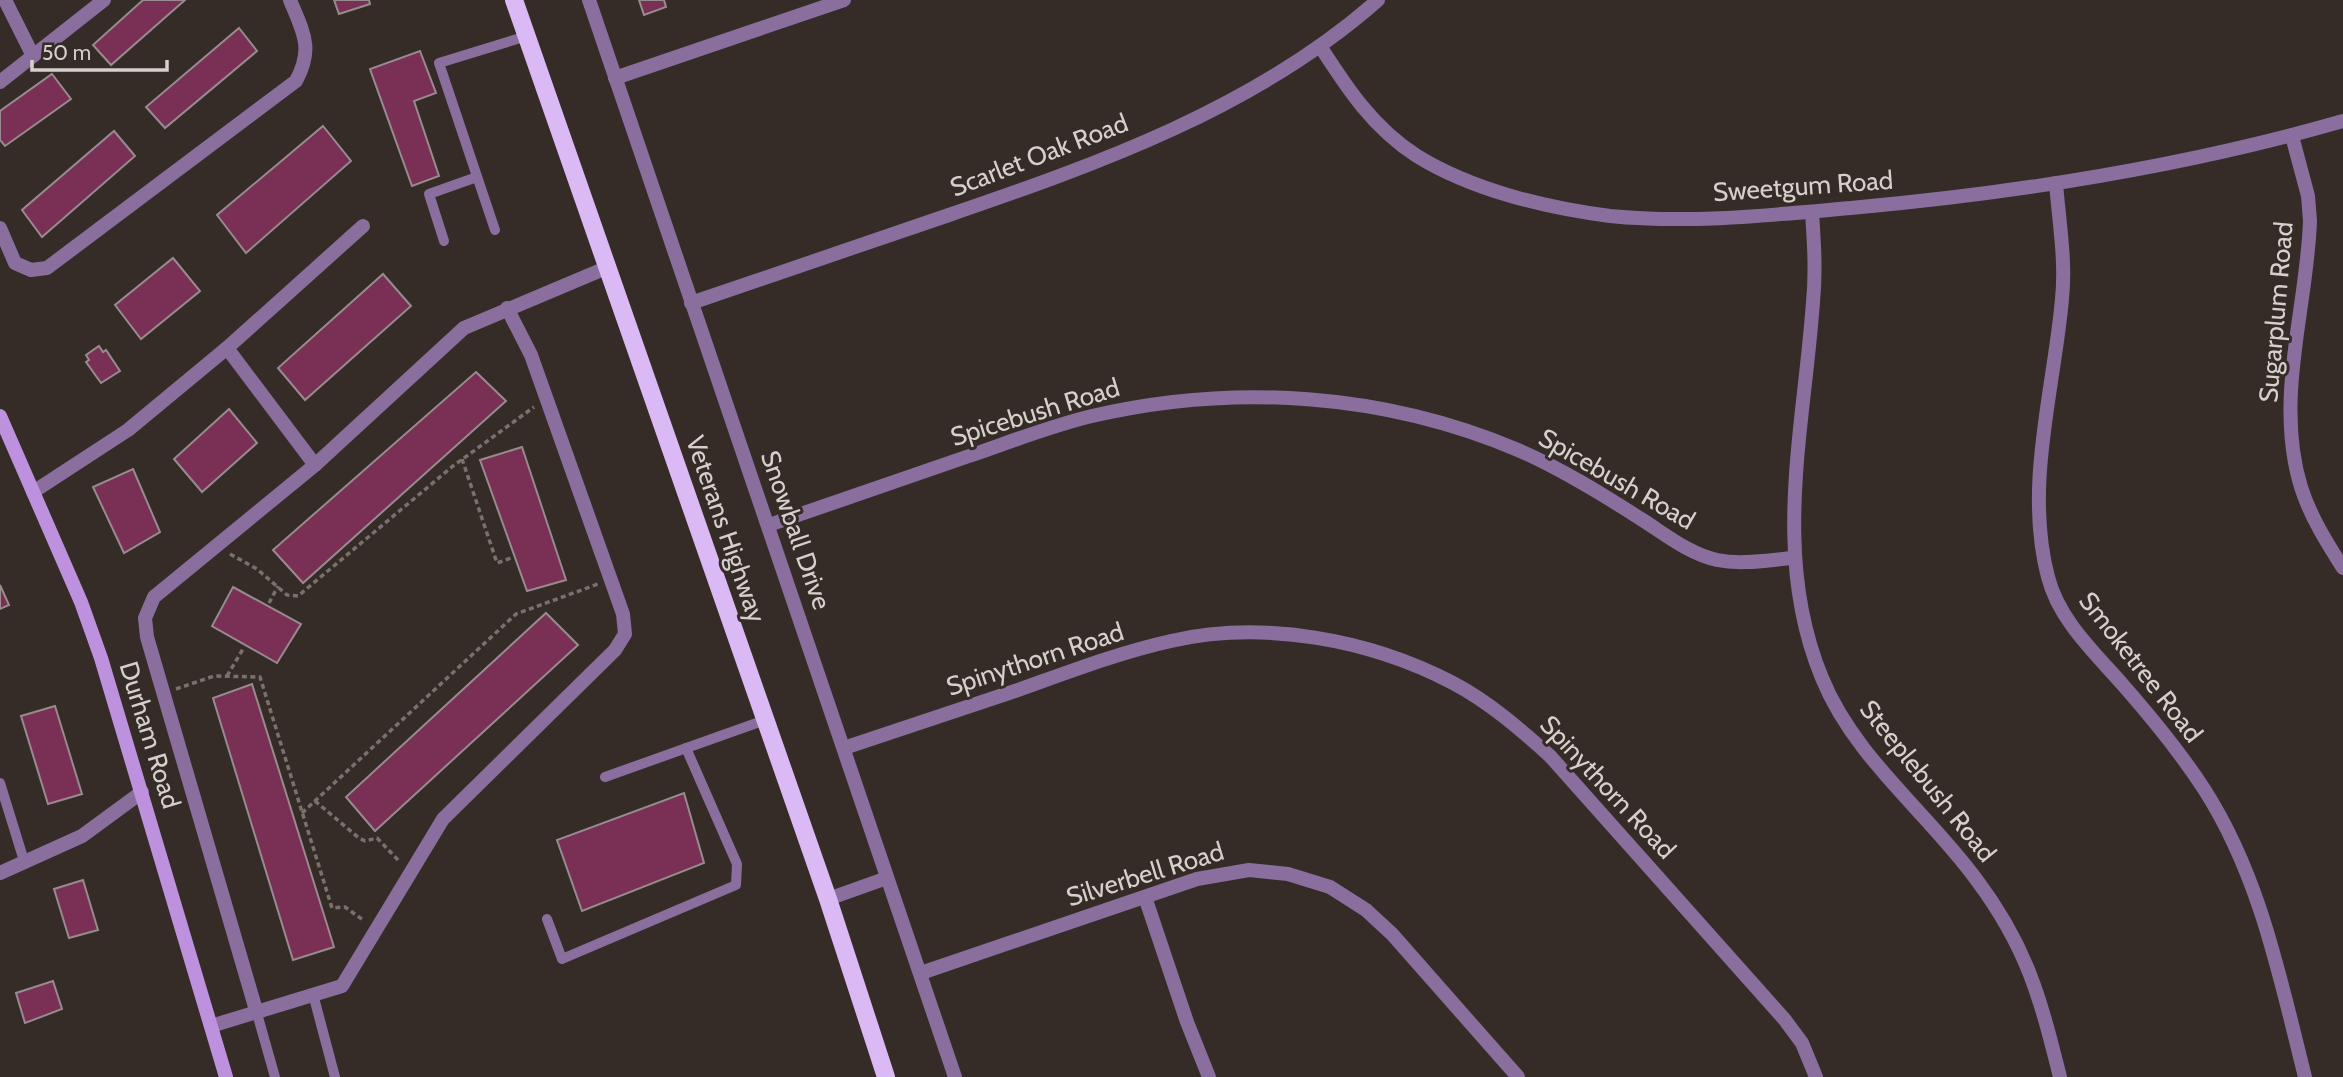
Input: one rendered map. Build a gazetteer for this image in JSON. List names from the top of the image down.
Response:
{
  "streets": {
    "main road": ["Veterans Highway", "Durham Road"],
    "street": [
      "Scarlet Oak Road",
      "Sweetgum Road",
      "Sugarplum Road",
      "Spicebush Road",
      "Snowball Drive",
      "Spinythorn Road",
      "Smoketree Road",
      "Steeplebush Road",
      "Silverbell Road"
    ]
  },
  "crossings": [
    ["Scarlet Oak Road", "Sweetgum Road"],
    ["Scarlet Oak Road", "Snowball Drive"],
    ["Sweetgum Road", "Sugarplum Road"],
    ["Sweetgum Road", "Smoketree Road"],
    ["Sweetgum Road", "Steeplebush Road"],
    ["Spicebush Road", "Snowball Drive"],
    ["Spicebush Road", "Steeplebush Road"],
    ["Snowball Drive", "Spinythorn Road"],
    ["Snowball Drive", "Silverbell Road"]
  ],
  "scale_bar": "50 m"
}
